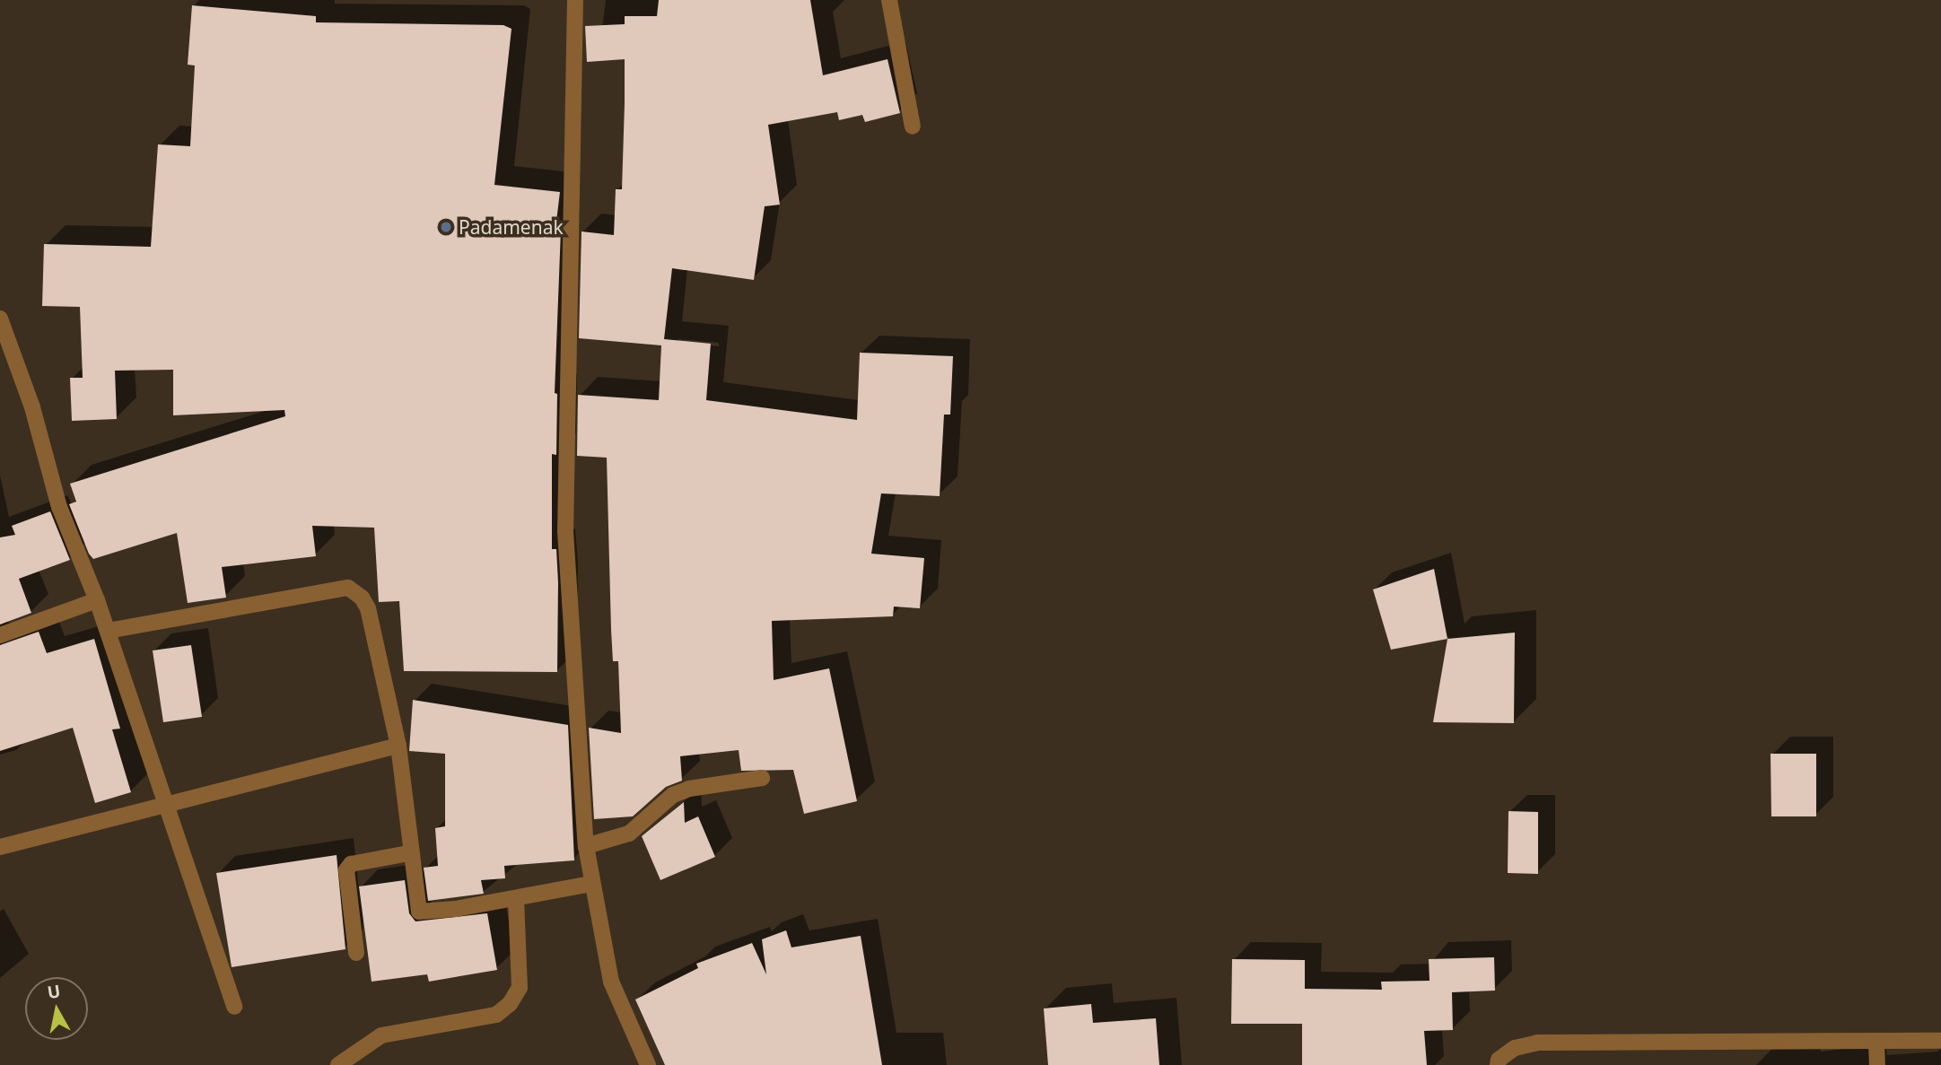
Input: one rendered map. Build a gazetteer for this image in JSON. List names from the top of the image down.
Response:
{
  "places": ["Padamenak"],
  "north": "top"
}
